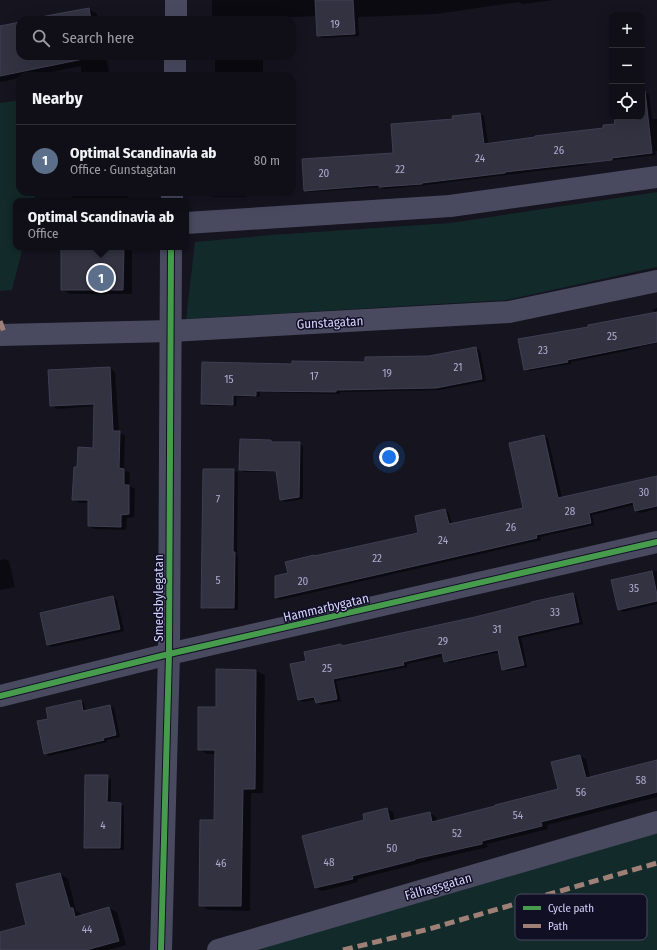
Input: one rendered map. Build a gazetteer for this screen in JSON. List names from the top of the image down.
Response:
{
  "streets": {
    "street": [
      "Gunstagatan",
      "Smedsbylegatan",
      "Hammarbygatan",
      "Fålhagsgatan"
    ]
  },
  "crossings": [
    ["Gunstagatan", "Smedsbylegatan"],
    ["Smedsbylegatan", "Hammarbygatan"]
  ],
  "house_numbers": [
    "19",
    "26",
    "24",
    "22",
    "20",
    "25",
    "23",
    "21",
    "19",
    "17",
    "15",
    "30",
    "7",
    "28",
    "26",
    "24",
    "22",
    "5",
    "20",
    "35",
    "33",
    "31",
    "29",
    "25",
    "58",
    "56",
    "54",
    "4",
    "52",
    "50",
    "48",
    "46",
    "44"
  ],
  "legend": ["Cycle path", "Path"],
  "page": {
    "map_buttons": ["+", "−"],
    "search": "Search here",
    "heading": "Nearby",
    "list": [
      {
        "mark": "1",
        "name": "Optimal Scandinavia ab",
        "note": "Office · Gunstagatan",
        "value": "80 m"
      }
    ],
    "popup": ["Optimal Scandinavia ab", "Office"],
    "pins": "1"
  }
}
